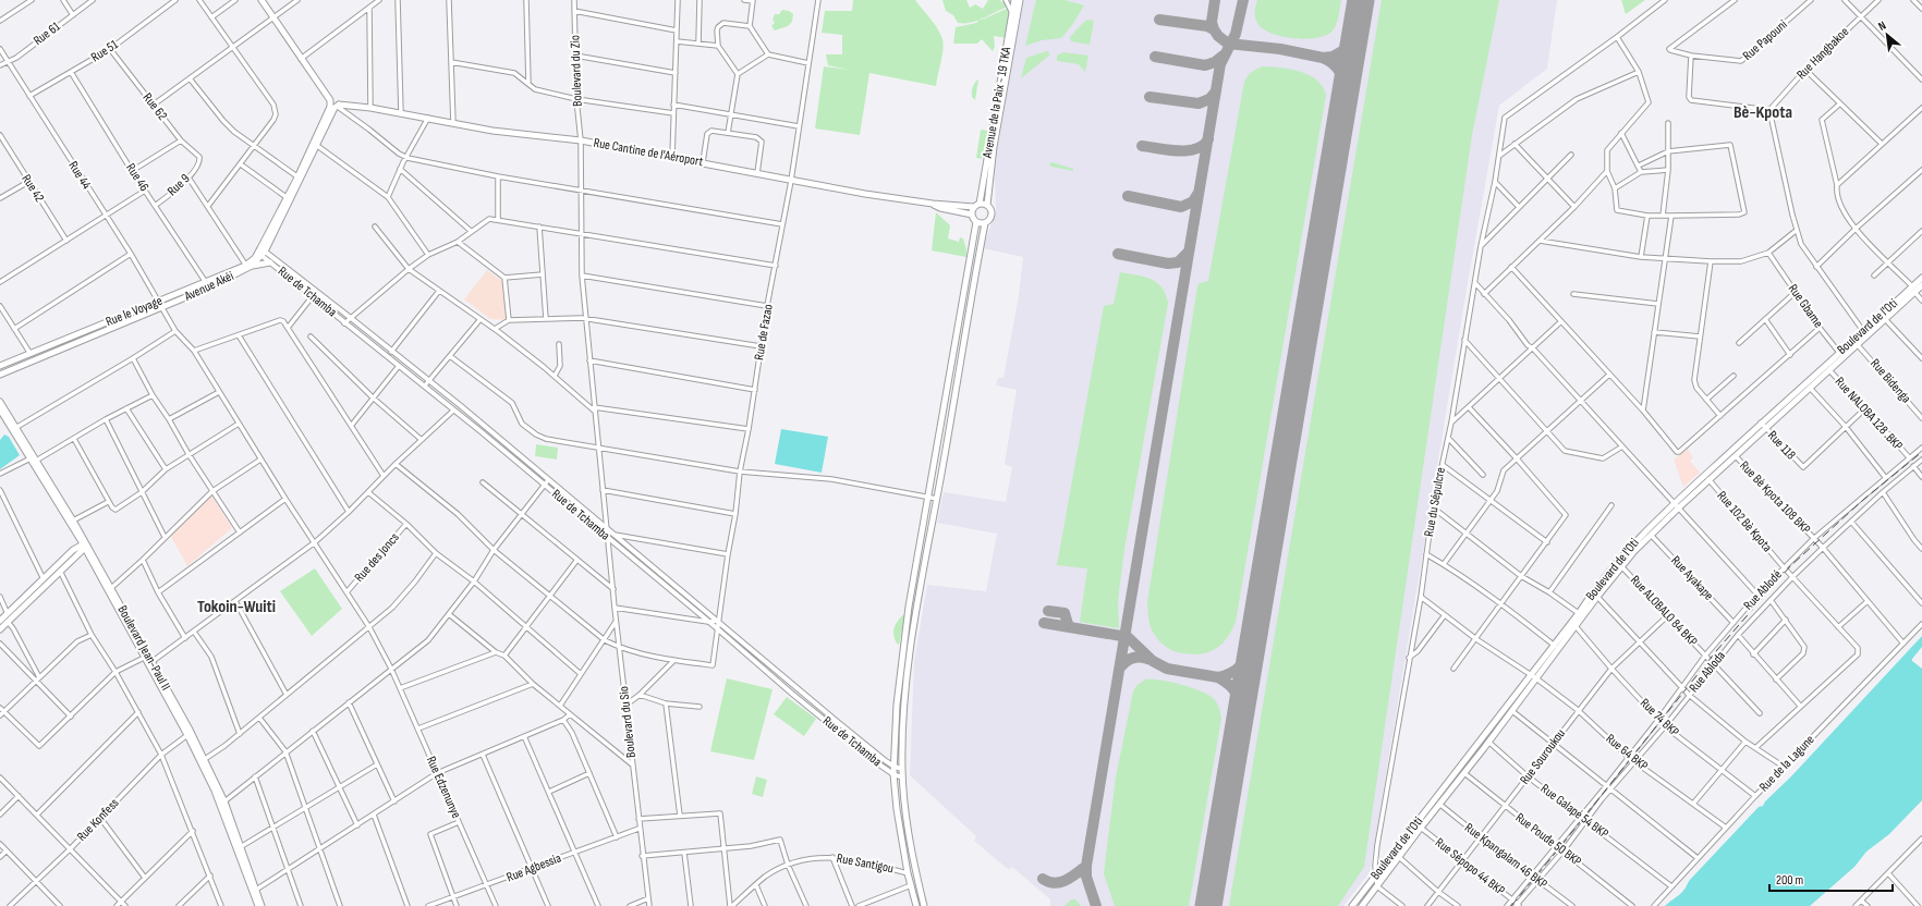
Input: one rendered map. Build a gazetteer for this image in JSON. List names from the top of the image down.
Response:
{
  "streets": {
    "main road": [
      "Avenue de la Paix - 19 TKA",
      "Rue Cantine de l'Aéroport",
      "Avenue Akéi",
      "Rue le Voyage",
      "Boulevard de l'Oti",
      "Boulevard Jean-Paul II"
    ],
    "street": [
      "Rue 61",
      "Rue Papouni",
      "Rue 51",
      "Rue Hangbakoe",
      "Boulevard du Zio",
      "Rue 62",
      "Rue 44",
      "Rue 46",
      "Rue 9",
      "Rue 42",
      "Rue de Tchamba",
      "Rue Gbame",
      "Rue de Fazao",
      "Rue Bidenga",
      "Rue NALOBA 128 .BKP",
      "Rue 118",
      "Rue Bè Kpota 108 BKP",
      "Rue du Sépulcre",
      "Rue 102 Bè Kpota",
      "Rue des Joncs",
      "Rue Ayakape",
      "Rue Ablodé",
      "Rue ALOBALO 84 BKP",
      "Rue Abloda",
      "Rue 74 BKP",
      "Boulevard du Sio",
      "Rue 64 BKP",
      "Rue Souroukou",
      "Rue de la Lagune",
      "Rue Edzenunye",
      "Rue Galapé 54 BKP",
      "Rue Konfess",
      "Rue Poude 50 BKP",
      "Rue Kpangalam 46 BKP",
      "Rue Santigou",
      "Rue Sépopo 44 BKP",
      "Rue Agbessia"
    ]
  },
  "crossings": [
    ["Rue 61", "Rue 44"],
    ["Rue 51", "Rue 62"],
    ["Rue 51", "Rue 44"],
    ["Rue 51", "Rue 46"],
    ["Boulevard du Zio", "Rue Cantine de l'Aéroport"],
    ["Boulevard du Zio", "Boulevard du Sio"],
    ["Rue 62", "Rue 9"],
    ["Rue Cantine de l'Aéroport", "Rue le Voyage"],
    ["Rue Cantine de l'Aéroport", "Rue de Fazao"],
    ["Rue 44", "Avenue Akéi"],
    ["Rue 44", "Rue le Voyage"],
    ["Rue 44", "Rue Edzenunye"],
    ["Rue 46", "Rue 9"],
    ["Rue 46", "Avenue Akéi"],
    ["Rue 46", "Rue le Voyage"],
    ["Avenue Akéi", "Rue le Voyage"],
    ["Rue de Tchamba", "Rue le Voyage"],
    ["Rue de Tchamba", "Rue de Fazao"],
    ["Rue de Tchamba", "Boulevard du Sio"],
    ["Rue Gbame", "Boulevard de l'Oti"],
    ["Boulevard de l'Oti", "Rue Bidenga"],
    ["Boulevard de l'Oti", "Rue NALOBA 128 .BKP"],
    ["Boulevard de l'Oti", "Rue 118"],
    ["Boulevard de l'Oti", "Rue Bè Kpota 108 BKP"],
    ["Boulevard de l'Oti", "Rue du Sépulcre"],
    ["Boulevard de l'Oti", "Rue 102 Bè Kpota"],
    ["Boulevard de l'Oti", "Rue Ayakape"],
    ["Boulevard de l'Oti", "Rue ALOBALO 84 BKP"],
    ["Boulevard de l'Oti", "Rue 74 BKP"],
    ["Boulevard de l'Oti", "Rue 64 BKP"],
    ["Boulevard de l'Oti", "Rue Galapé 54 BKP"],
    ["Boulevard de l'Oti", "Rue Poude 50 BKP"],
    ["Boulevard de l'Oti", "Rue Kpangalam 46 BKP"],
    ["Boulevard de l'Oti", "Rue Sépopo 44 BKP"],
    ["Rue NALOBA 128 .BKP", "Rue Ablodé"],
    ["Rue Bè Kpota 108 BKP", "Rue Ablodé"],
    ["Rue Bè Kpota 108 BKP", "Rue Abloda"],
    ["Rue Bè Kpota 108 BKP", "Rue de la Lagune"],
    ["Rue du Sépulcre", "Rue 64 BKP"],
    ["Rue 102 Bè Kpota", "Rue Ablodé"],
    ["Rue 102 Bè Kpota", "Rue Abloda"],
    ["Rue des Joncs", "Rue Edzenunye"],
    ["Rue Ayakape", "Rue Ablodé"],
    ["Rue Ablodé", "Rue ALOBALO 84 BKP"],
    ["Rue Ablodé", "Rue 74 BKP"],
    ["Rue Ablodé", "Rue 64 BKP"],
    ["Rue Ablodé", "Rue Galapé 54 BKP"],
    ["Rue Ablodé", "Rue Poude 50 BKP"],
    ["Rue Ablodé", "Rue Kpangalam 46 BKP"],
    ["Rue Ablodé", "Rue Sépopo 44 BKP"],
    ["Rue ALOBALO 84 BKP", "Rue Abloda"],
    ["Rue ALOBALO 84 BKP", "Rue Souroukou"],
    ["Boulevard Jean-Paul II", "Rue Konfess"],
    ["Rue Abloda", "Rue 74 BKP"],
    ["Rue Abloda", "Rue 64 BKP"],
    ["Rue Abloda", "Rue Galapé 54 BKP"],
    ["Rue Abloda", "Rue Poude 50 BKP"],
    ["Rue Abloda", "Rue Kpangalam 46 BKP"],
    ["Rue Abloda", "Rue Sépopo 44 BKP"],
    ["Rue 74 BKP", "Rue Souroukou"],
    ["Rue 74 BKP", "Rue de la Lagune"],
    ["Boulevard du Sio", "Rue Agbessia"],
    ["Rue 64 BKP", "Rue Souroukou"],
    ["Rue 64 BKP", "Rue de la Lagune"],
    ["Rue Souroukou", "Rue Galapé 54 BKP"],
    ["Rue Souroukou", "Rue Poude 50 BKP"],
    ["Rue Souroukou", "Rue Kpangalam 46 BKP"],
    ["Rue Souroukou", "Rue Sépopo 44 BKP"],
    ["Rue de la Lagune", "Rue Galapé 54 BKP"],
    ["Rue Edzenunye", "Rue Agbessia"]
  ],
  "districts": ["Bè-Kpota", "Tokoin-Wuiti"],
  "scale_bar": "200 m",
  "north": "top left"
}
